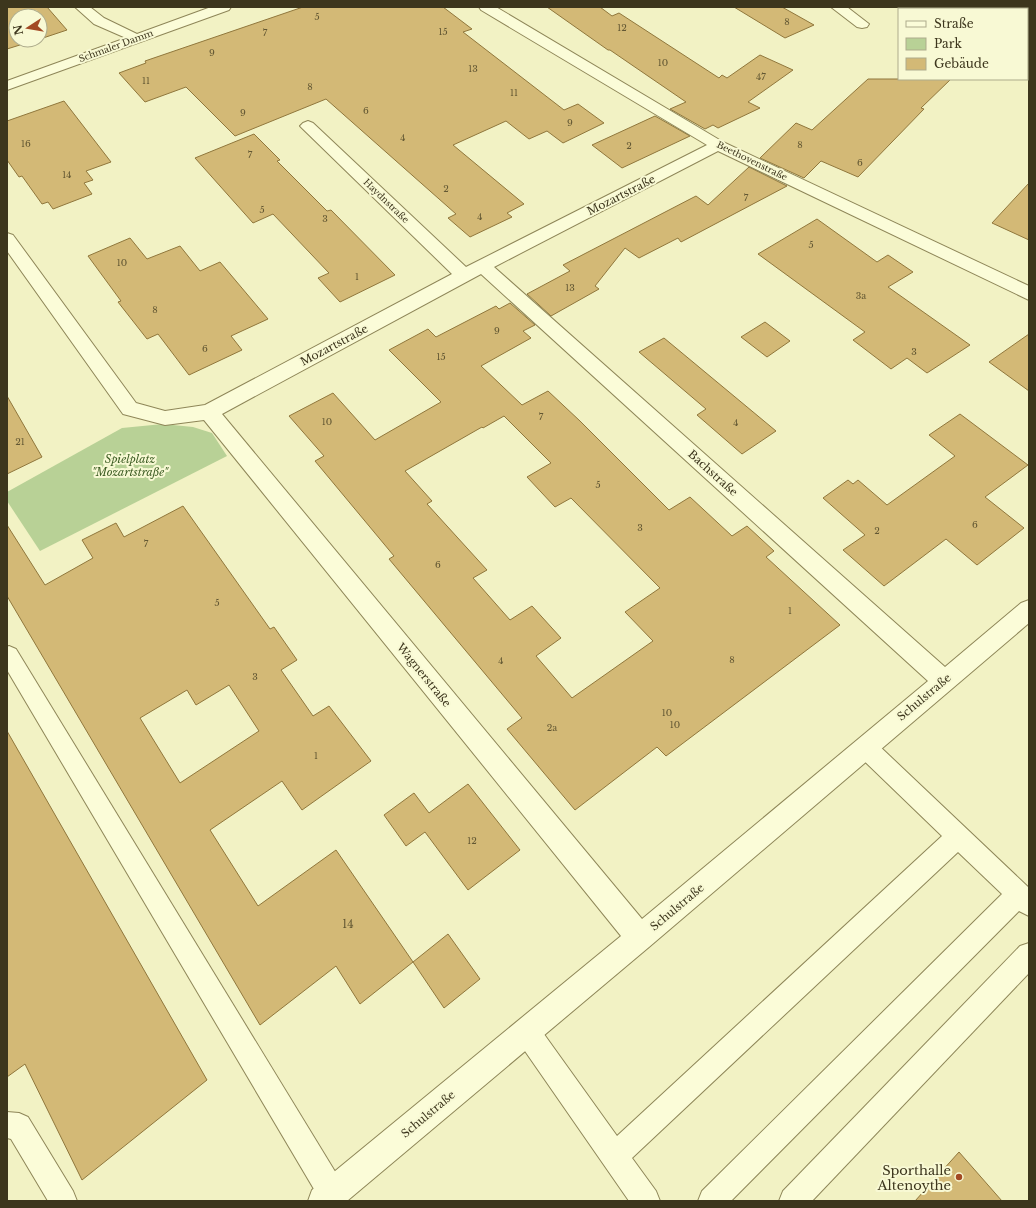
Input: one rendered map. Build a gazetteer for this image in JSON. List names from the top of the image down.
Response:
{
  "streets": {
    "street": [
      "Schmaler Damm",
      "Beethovenstraße",
      "Mozartstraße",
      "Haydnstraße",
      "Bachstraße",
      "Wagnerstraße",
      "Schulstraße"
    ]
  },
  "crossings": [
    ["Beethovenstraße", "Mozartstraße"],
    ["Mozartstraße", "Haydnstraße"],
    ["Mozartstraße", "Bachstraße"],
    ["Mozartstraße", "Wagnerstraße"],
    ["Bachstraße", "Schulstraße"],
    ["Wagnerstraße", "Schulstraße"]
  ],
  "parks": ["Spielplatz \"Mozartstraße\""],
  "places": ["Sporthalle Altenoythe"],
  "house_numbers": [
    "5",
    "8",
    "12",
    "15",
    "7",
    "9",
    "10",
    "13",
    "47",
    "11",
    "8",
    "11",
    "6",
    "9",
    "9",
    "4",
    "16",
    "8",
    "2",
    "7",
    "6",
    "14",
    "2",
    "7",
    "5",
    "4",
    "3",
    "5",
    "10",
    "1",
    "13",
    "3a",
    "8",
    "9",
    "6",
    "3",
    "15",
    "7",
    "10",
    "4",
    "21",
    "5",
    "6",
    "3",
    "2",
    "7",
    "6",
    "5",
    "1",
    "8",
    "4",
    "3",
    "10",
    "10",
    "2a",
    "1",
    "12",
    "14"
  ],
  "legend": ["Straße", "Park", "Gebäude"],
  "north": "left"
}
